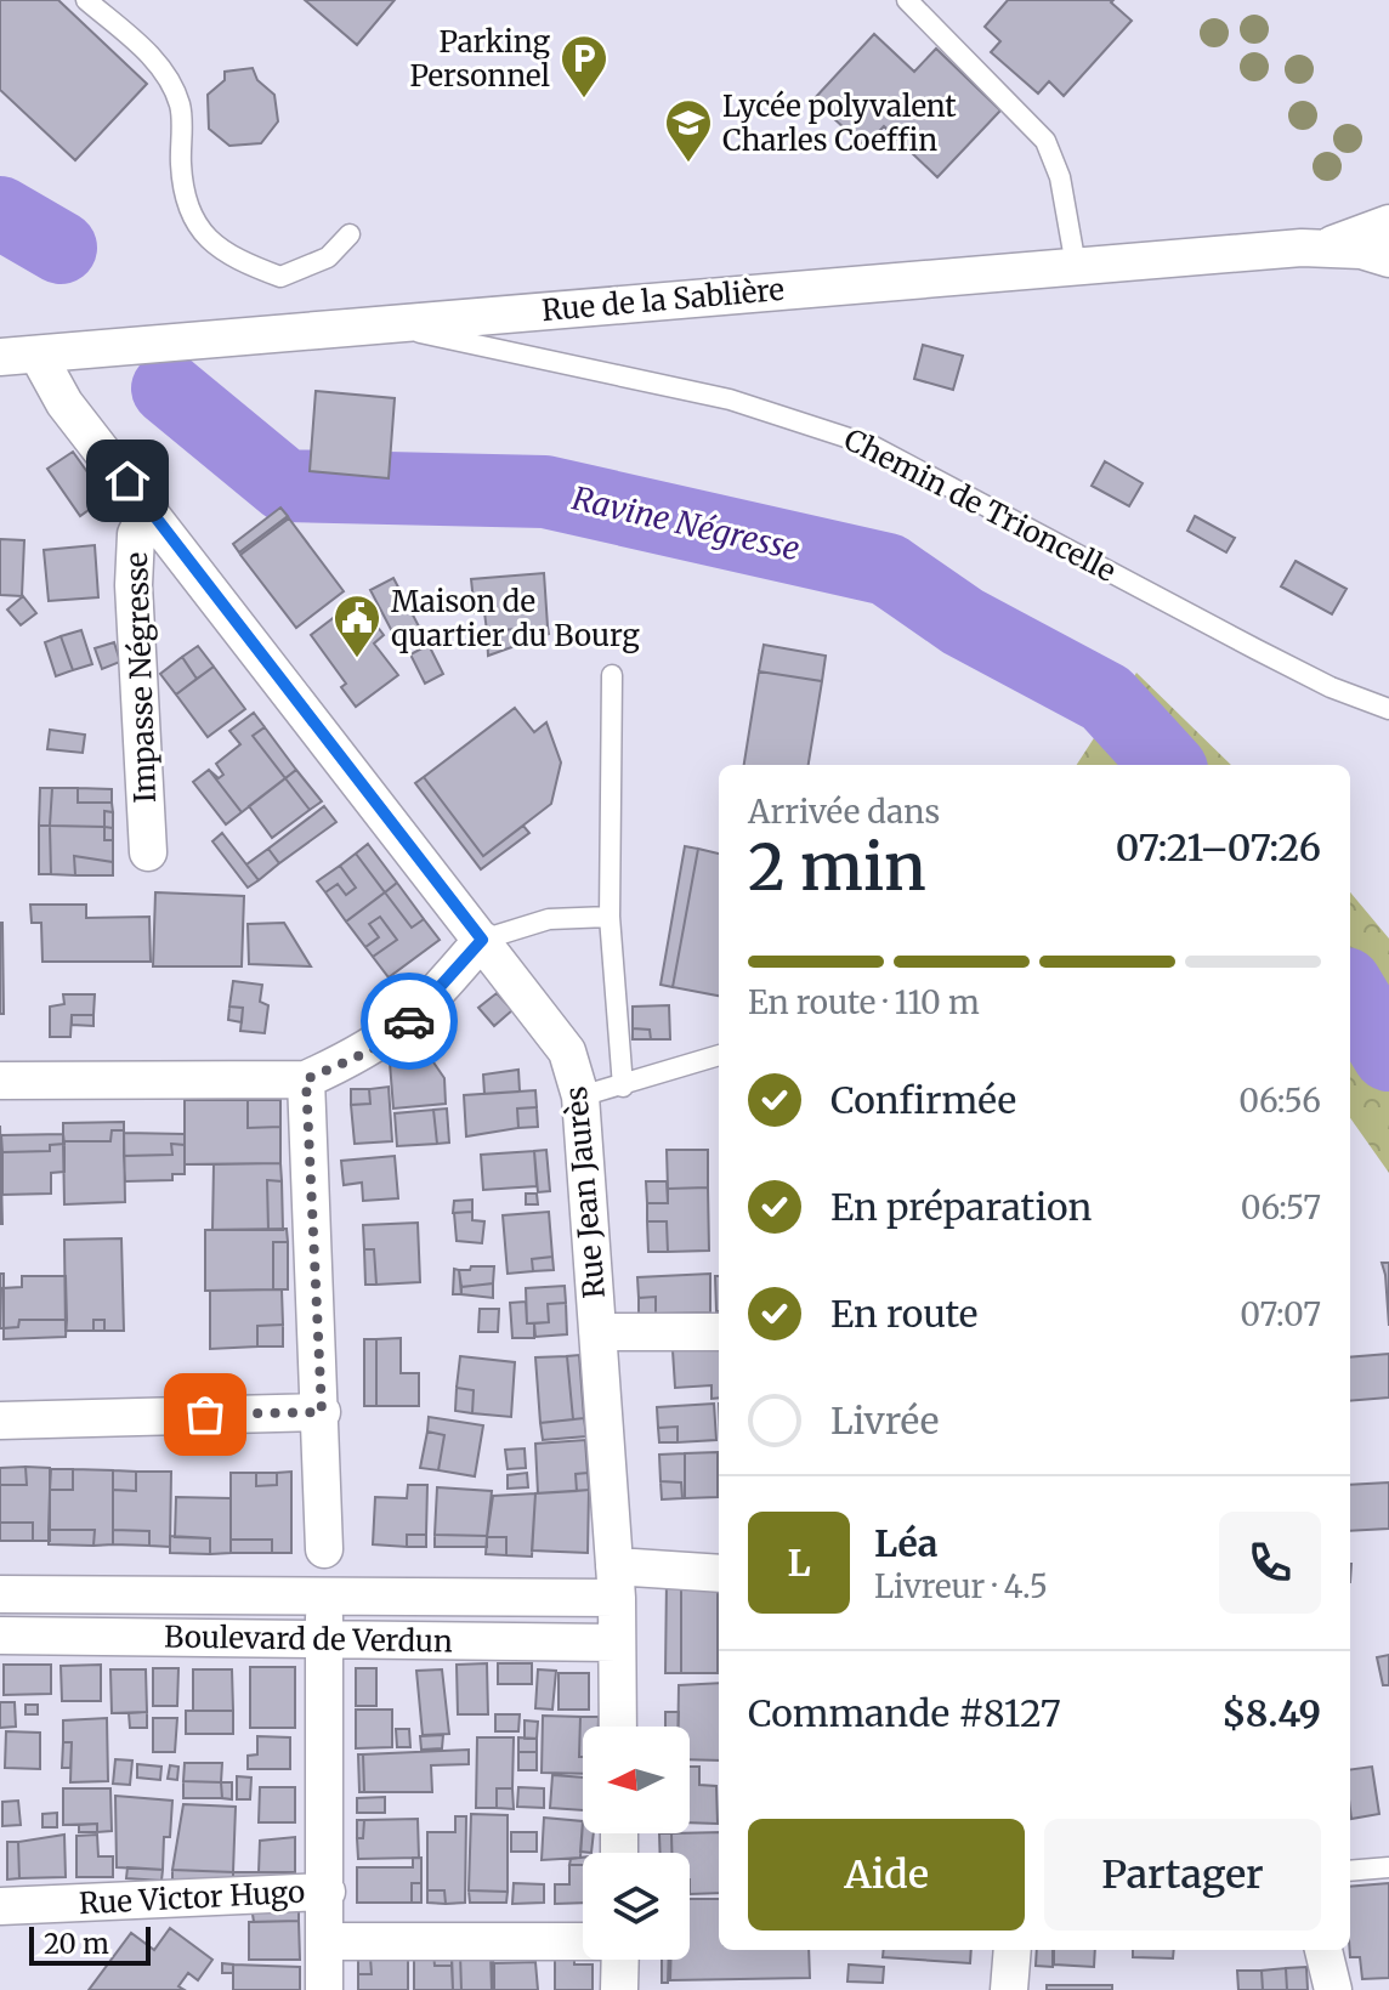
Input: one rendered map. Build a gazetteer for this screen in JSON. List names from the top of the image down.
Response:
{
  "streets": {
    "street": [
      "Rue de la Sablière",
      "Impasse Négresse",
      "Rue Jean Jaurès",
      "Boulevard de Verdun",
      "Rue Victor Hugo"
    ],
    "lane": ["Chemin de Trioncelle"]
  },
  "crossings": [
    ["Rue de la Sablière", "Chemin de Trioncelle"],
    ["Rue de la Sablière", "Rue Jean Jaurès"],
    ["Impasse Négresse", "Rue Jean Jaurès"],
    ["Rue Jean Jaurès", "Boulevard de Verdun"]
  ],
  "water": ["Ravine Négresse"],
  "places": {
    "parking": ["Parking Personnel"],
    "school or university": ["Lycée polyvalent Charles Coeffin"],
    "public building": ["Maison de quartier du Bourg"]
  },
  "scale_bar": "20 m",
  "north": "left",
  "page": {
    "heading": ["2 min", "Arrivée dans", "07:21–07:26"],
    "panel": [
      "Léa",
      "Livreur · 4.5",
      "Commande #8127",
      "$8.49"
    ],
    "bar": "En route · 110 m",
    "list": [
      ["Confirmée", "06:56"],
      ["En préparation", "06:57"],
      ["En route", "07:07"],
      "Livrée"
    ],
    "round": "L",
    "buttons": ["Aide", "Partager"],
    "scale": "20 m"
  }
}
